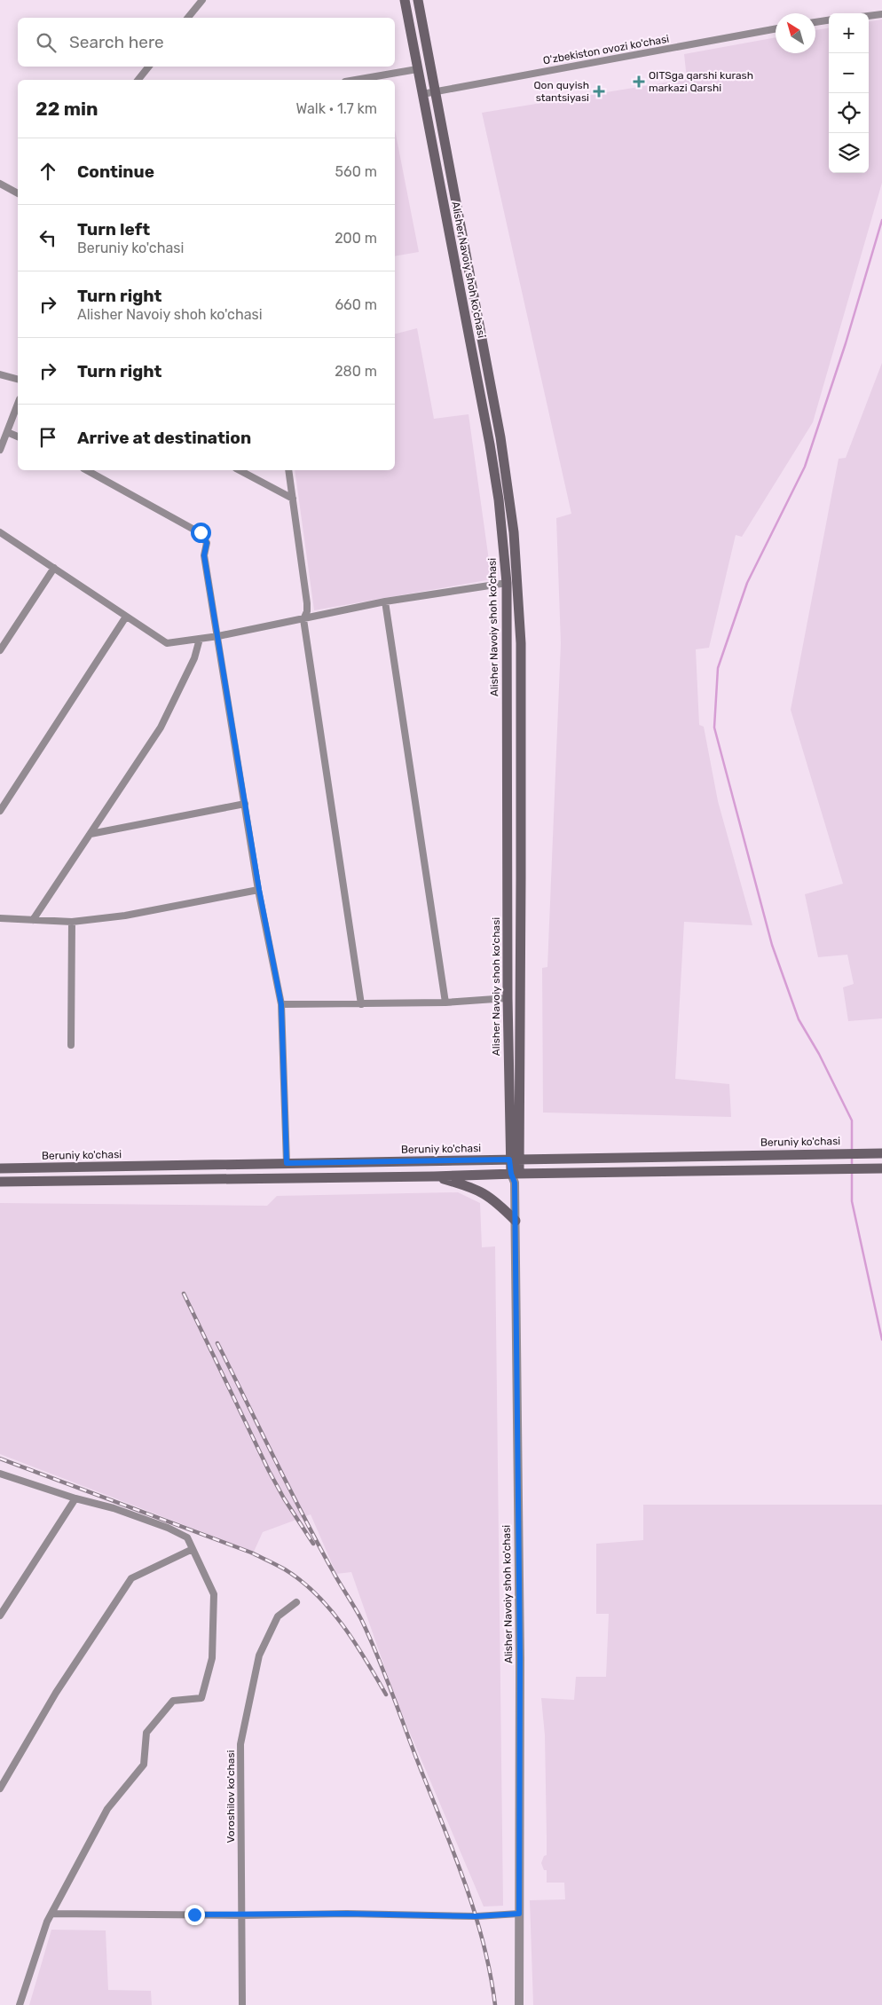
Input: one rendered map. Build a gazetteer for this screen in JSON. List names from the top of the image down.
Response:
{
  "streets": {
    "main road": ["Alisher Navoiy shoh ko'chasi", "Beruniy ko'chasi"],
    "street": ["O'zbekiston ovozi ko'chasi", "Voroshilov ko'chasi"]
  },
  "crossings": [
    ["O'zbekiston ovozi ko'chasi", "Alisher Navoiy shoh ko'chasi"],
    ["Alisher Navoiy shoh ko'chasi", "Beruniy ko'chasi"]
  ],
  "places": {
    "health": ["OITSga qarshi kurash markazi Qarshi", "Qon quyish stantsiyasi"]
  },
  "north": "top left",
  "page": {
    "map_buttons": ["+", "−"],
    "search": "Search here",
    "heading": ["22 min", "Walk · 1.7 km"],
    "list": [
      ["Continue", "560 m"],
      ["Turn left", "Beruniy ko'chasi", "200 m"],
      ["Turn right", "Alisher Navoiy shoh ko'chasi", "660 m"],
      ["Turn right", "280 m"],
      "Arrive at destination"
    ]
  }
}
